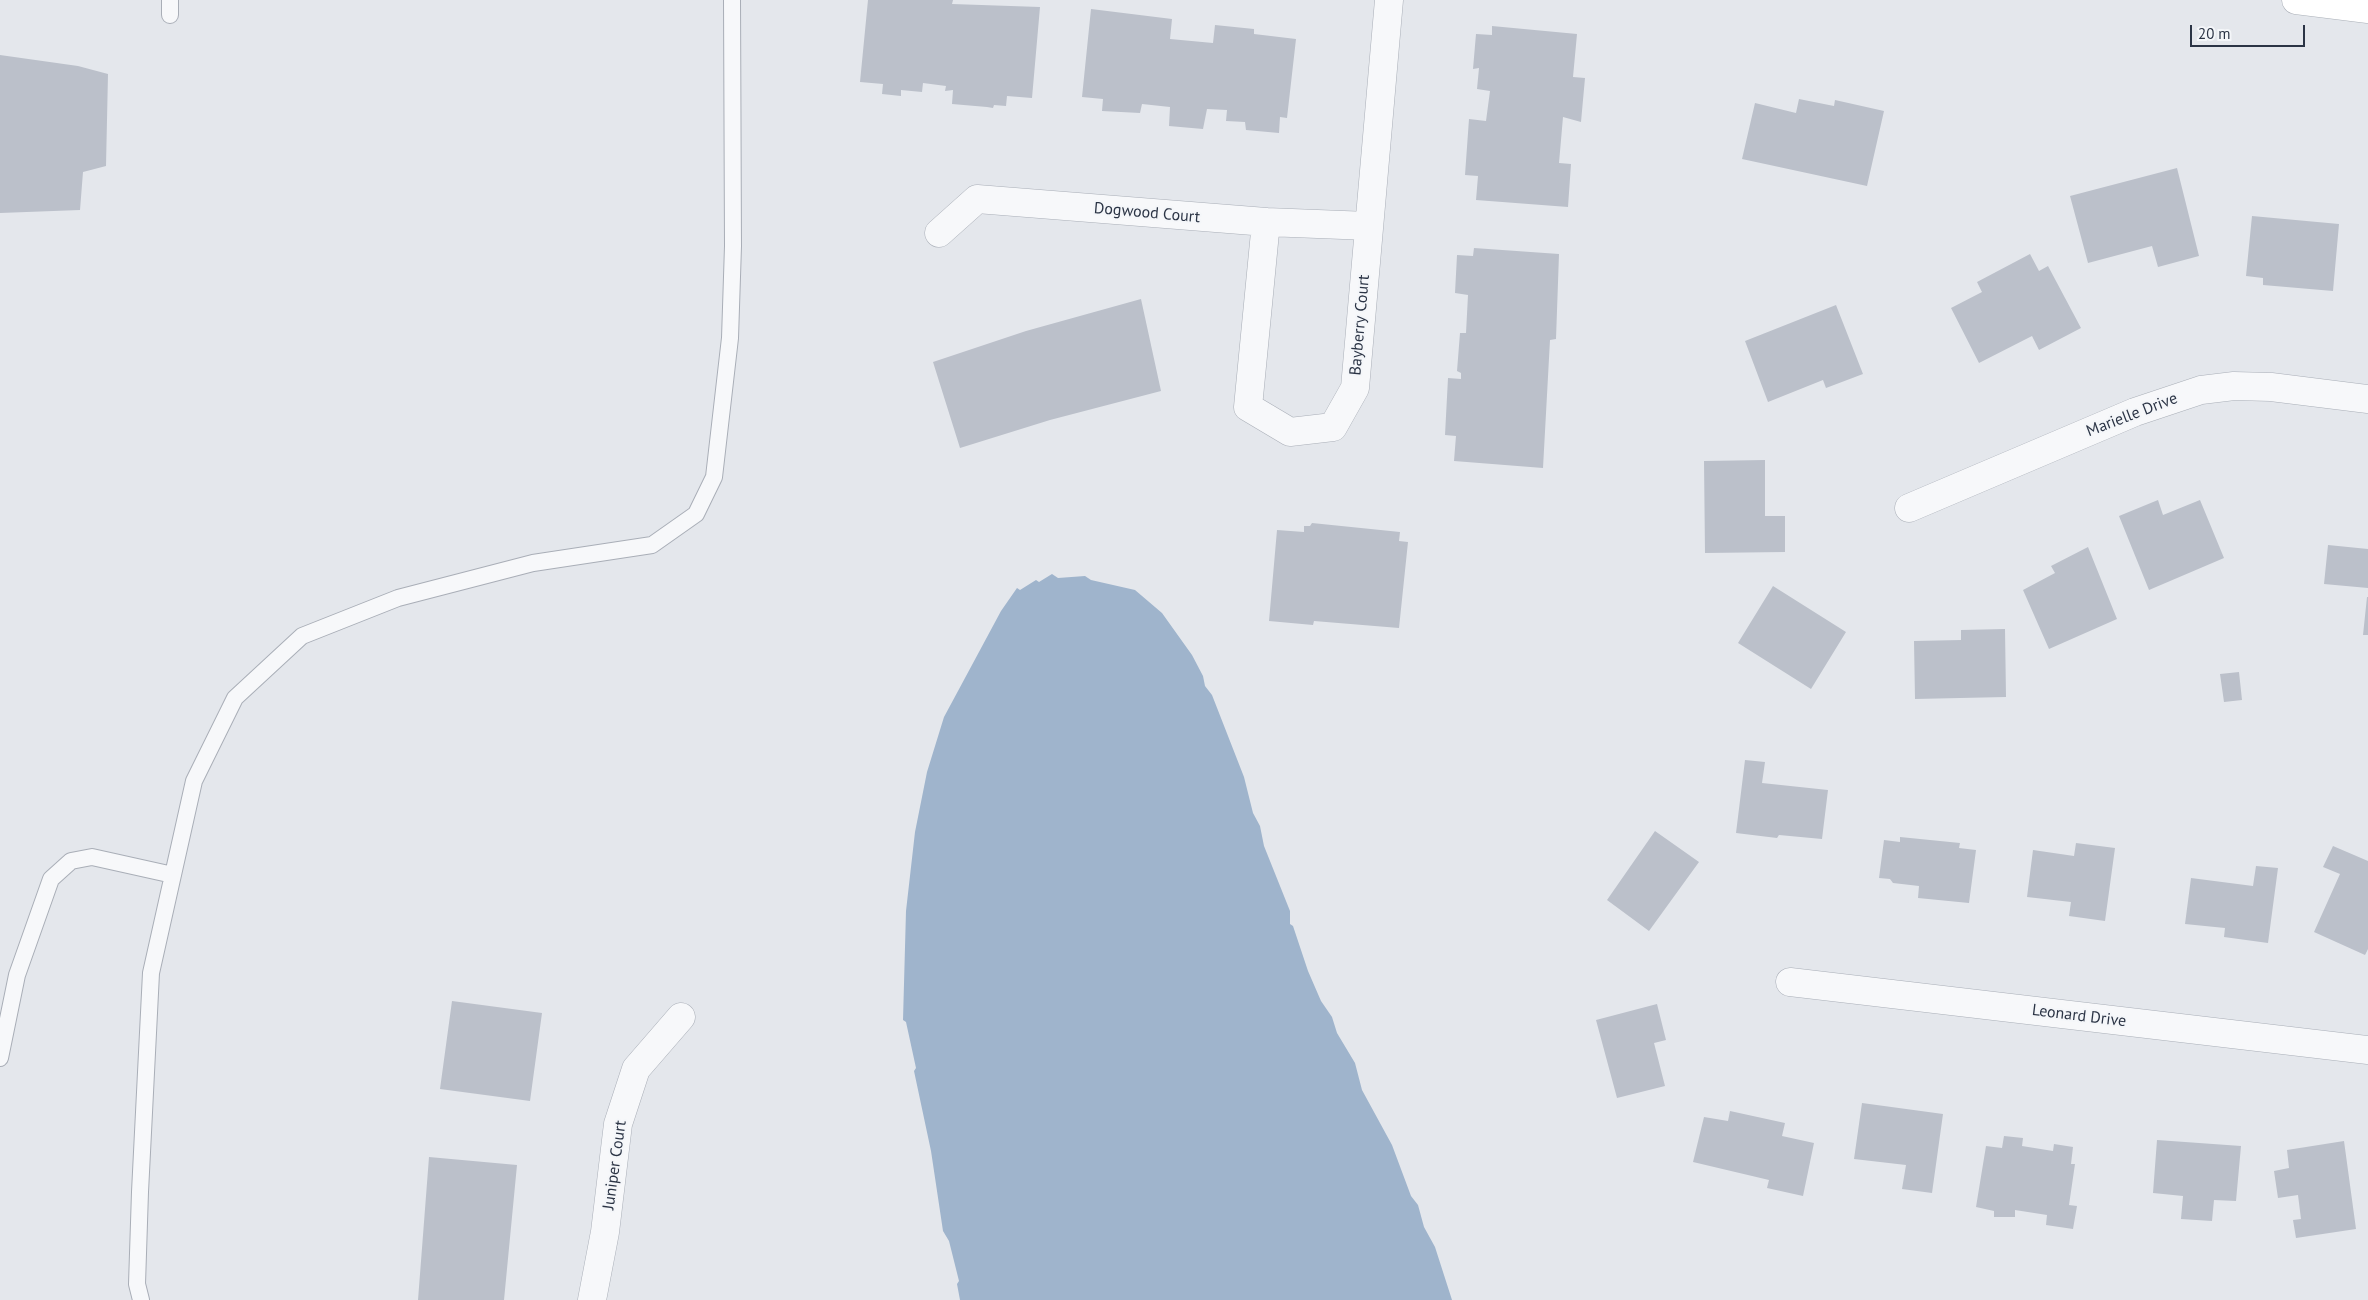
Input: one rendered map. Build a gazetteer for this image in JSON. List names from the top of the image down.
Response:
{
  "streets": {
    "street": [
      "Dogwood Court",
      "Bayberry Court",
      "Marielle Drive",
      "Leonard Drive",
      "Juniper Court"
    ]
  },
  "crossings": [
    ["Dogwood Court", "Bayberry Court"]
  ],
  "scale_bar": "20 m"
}
